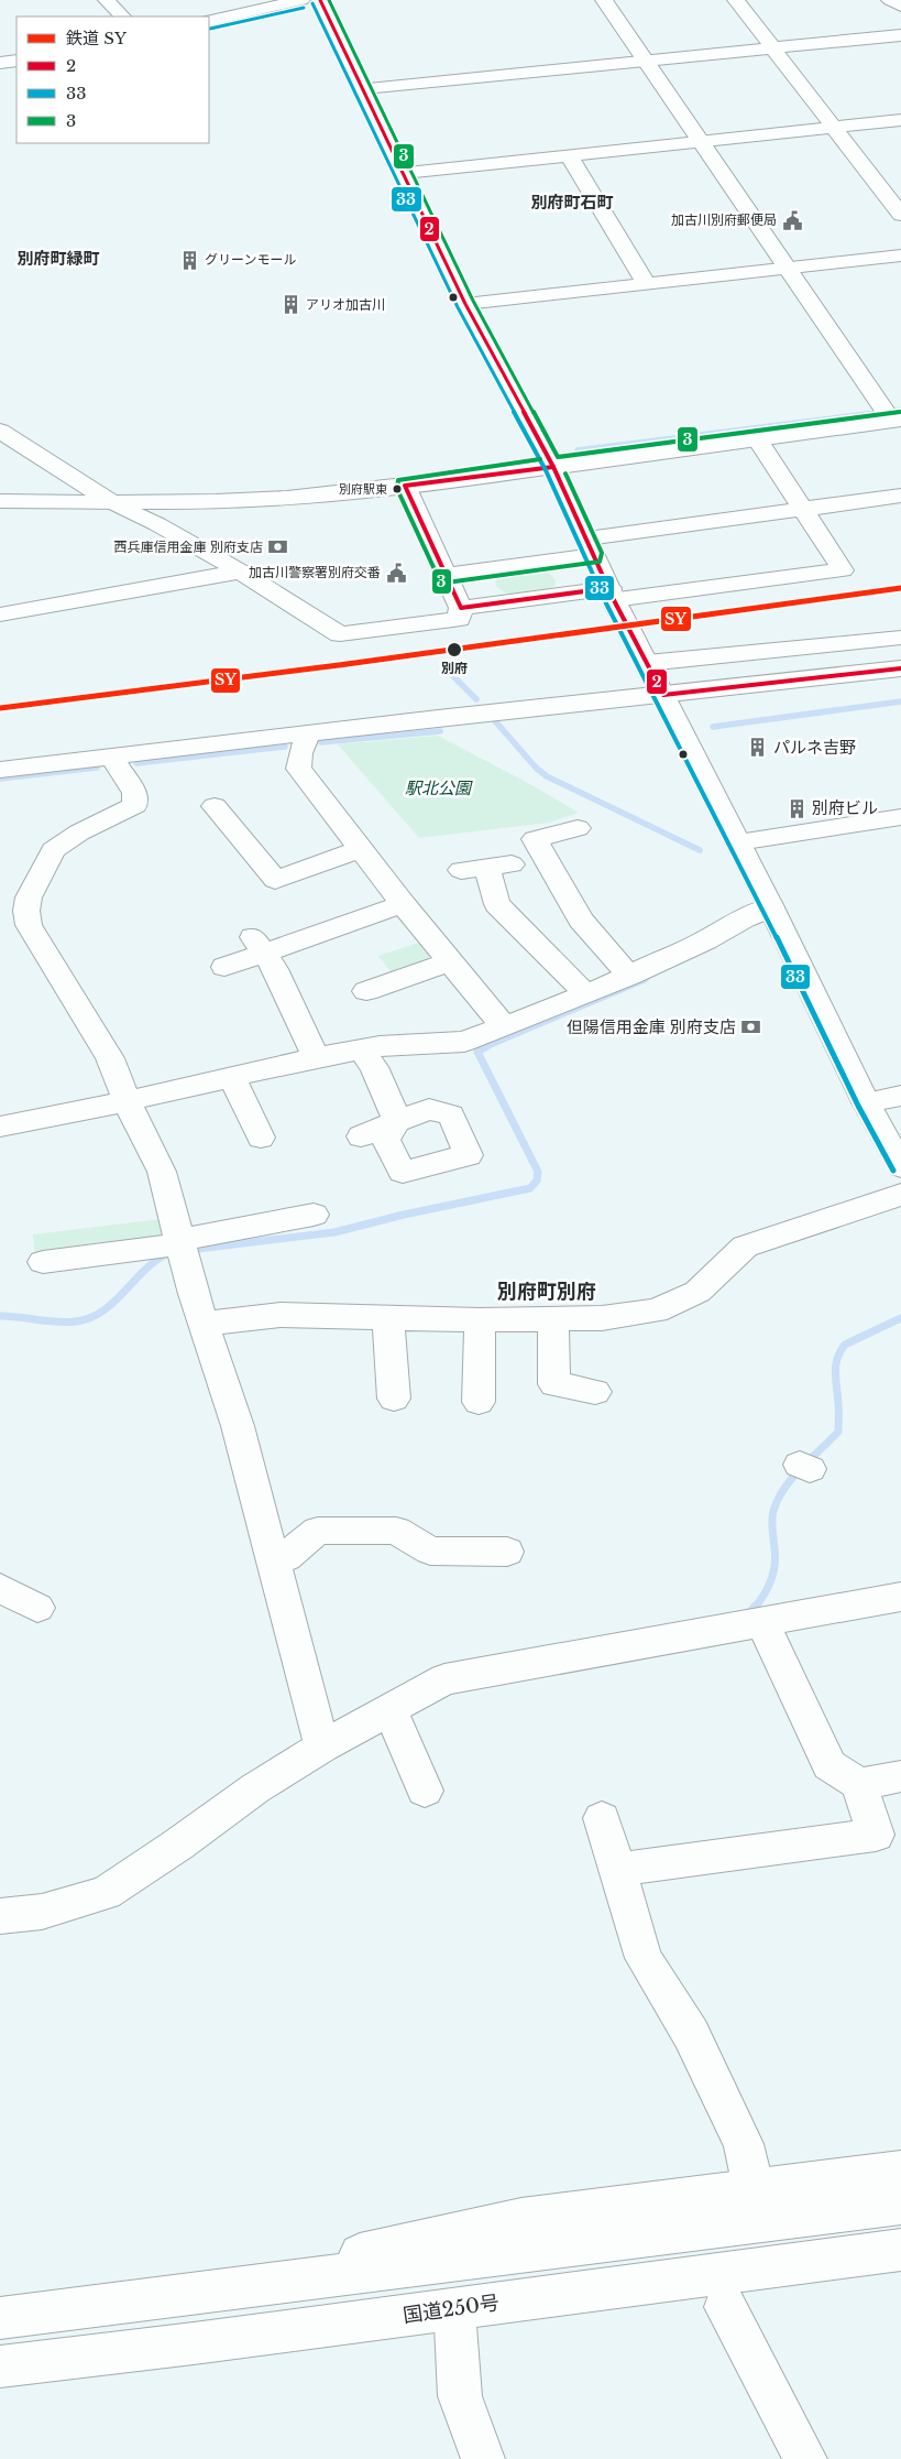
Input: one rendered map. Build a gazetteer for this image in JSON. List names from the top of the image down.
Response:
{
  "streets": {
    "main road": ["国道250号"]
  },
  "districts": ["別府町石町", "別府町緑町", "別府町別府"],
  "parks": ["駅北公園"],
  "places": {
    "public building": ["加古川別府郵便局", "加古川警察署別府交番"],
    "building": [
      "グリーンモール",
      "アリオ加古川",
      "パルネ吉野",
      "別府ビル"
    ],
    "other": ["別府駅東", "別府"],
    "bank": ["西兵庫信用金庫 別府支店", "但陽信用金庫 別府支店"]
  },
  "lines": [
    "transit line 2",
    "transit line 3",
    "transit line 33",
    "rail line SY"
  ],
  "legend": [
    "鉄道 SY",
    "2",
    "33",
    "3"
  ]
}
